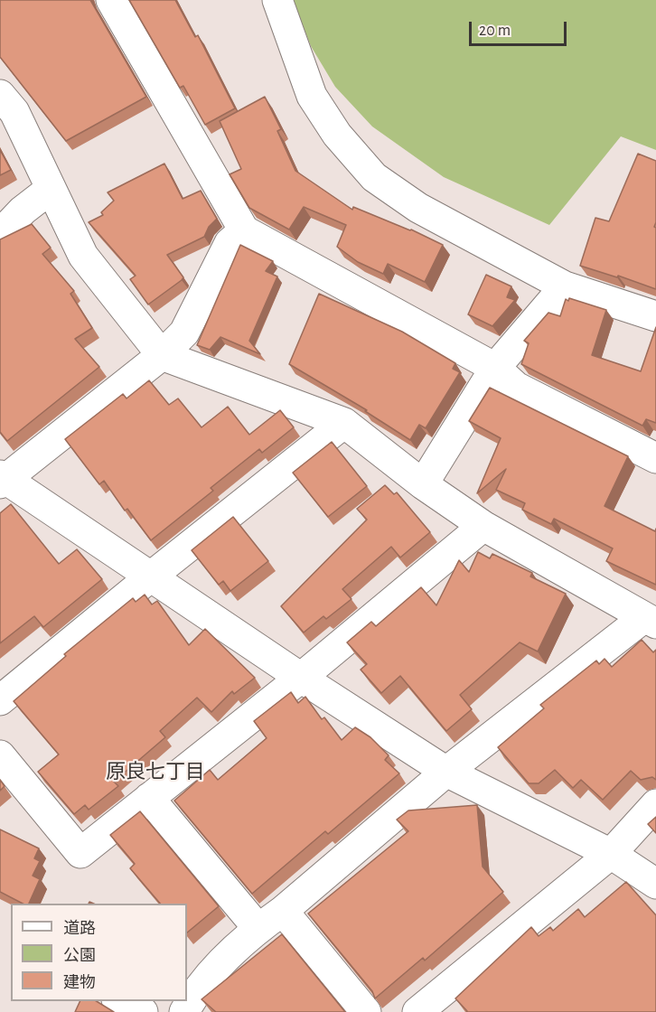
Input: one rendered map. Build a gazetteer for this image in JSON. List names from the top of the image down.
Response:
{
  "districts": ["原良七丁目"],
  "legend": ["道路", "公園", "建物"],
  "scale_bar": "20 m"
}
